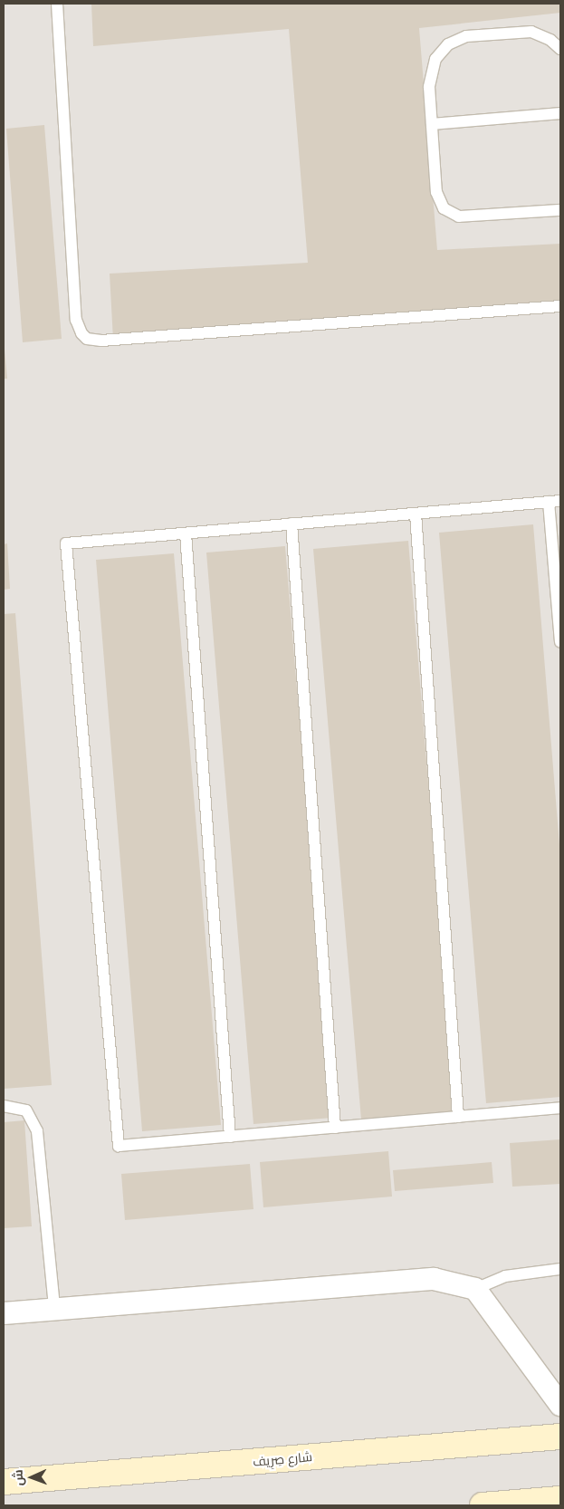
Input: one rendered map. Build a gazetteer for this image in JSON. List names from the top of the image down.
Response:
{
  "streets": {
    "main road": ["شارع صِرِيف"]
  },
  "north": "left"
}
